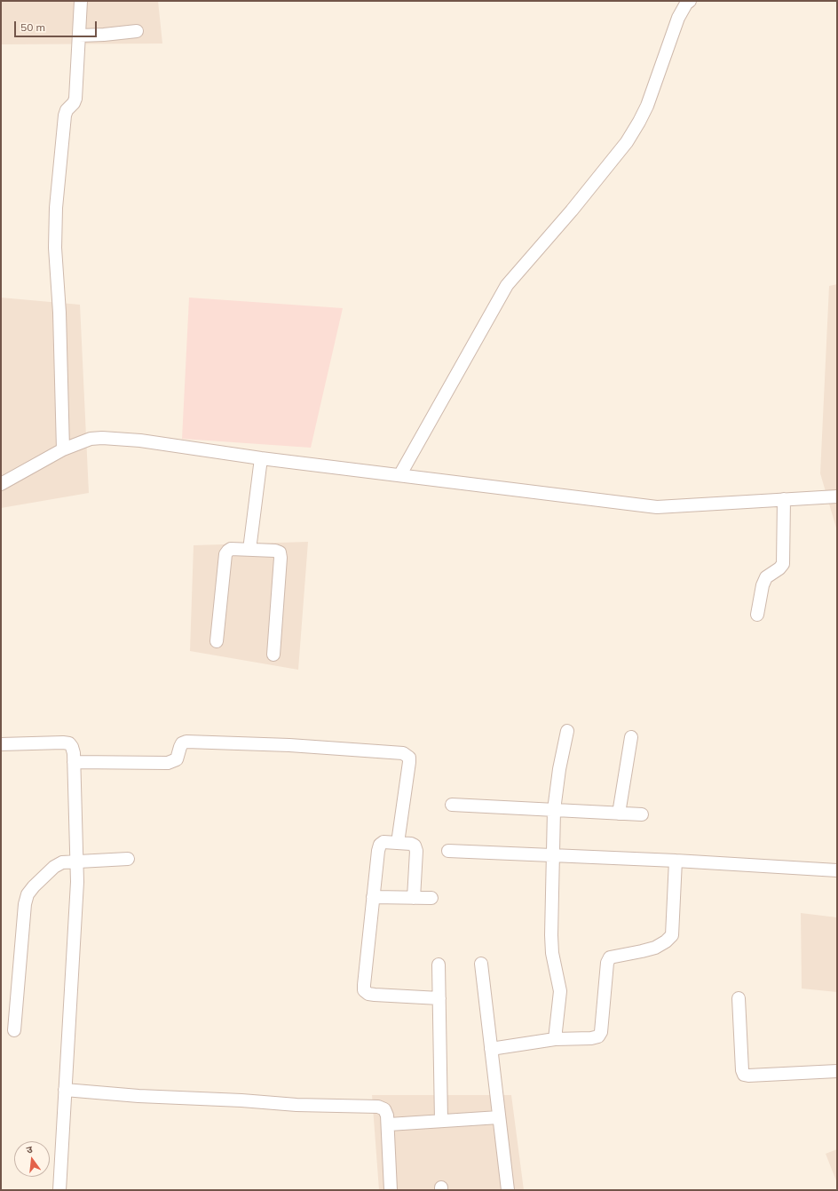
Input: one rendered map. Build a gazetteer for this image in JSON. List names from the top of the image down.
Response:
{
  "scale_bar": "50 m",
  "north": "top"
}
